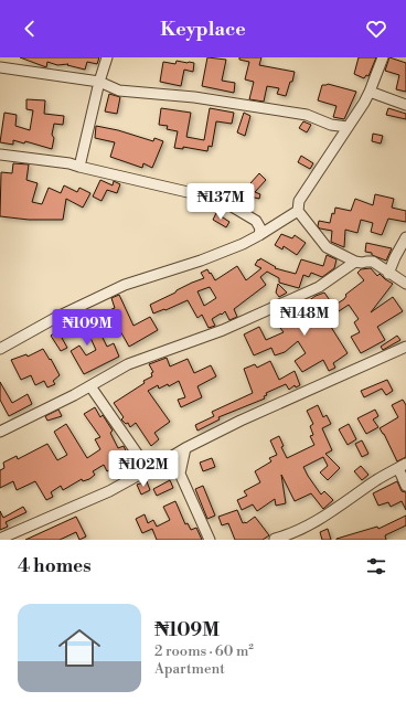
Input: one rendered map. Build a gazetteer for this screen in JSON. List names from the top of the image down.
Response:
{
  "page": {
    "header": "Keyplace",
    "price": [
      "₦137M",
      "₦148M",
      "₦109M",
      "₦102M"
    ],
    "heading": "4 homes",
    "list": [
      {
        "name": "₦109M",
        "note": "2 rooms · 60 m² · Apartment"
      }
    ]
  }
}
